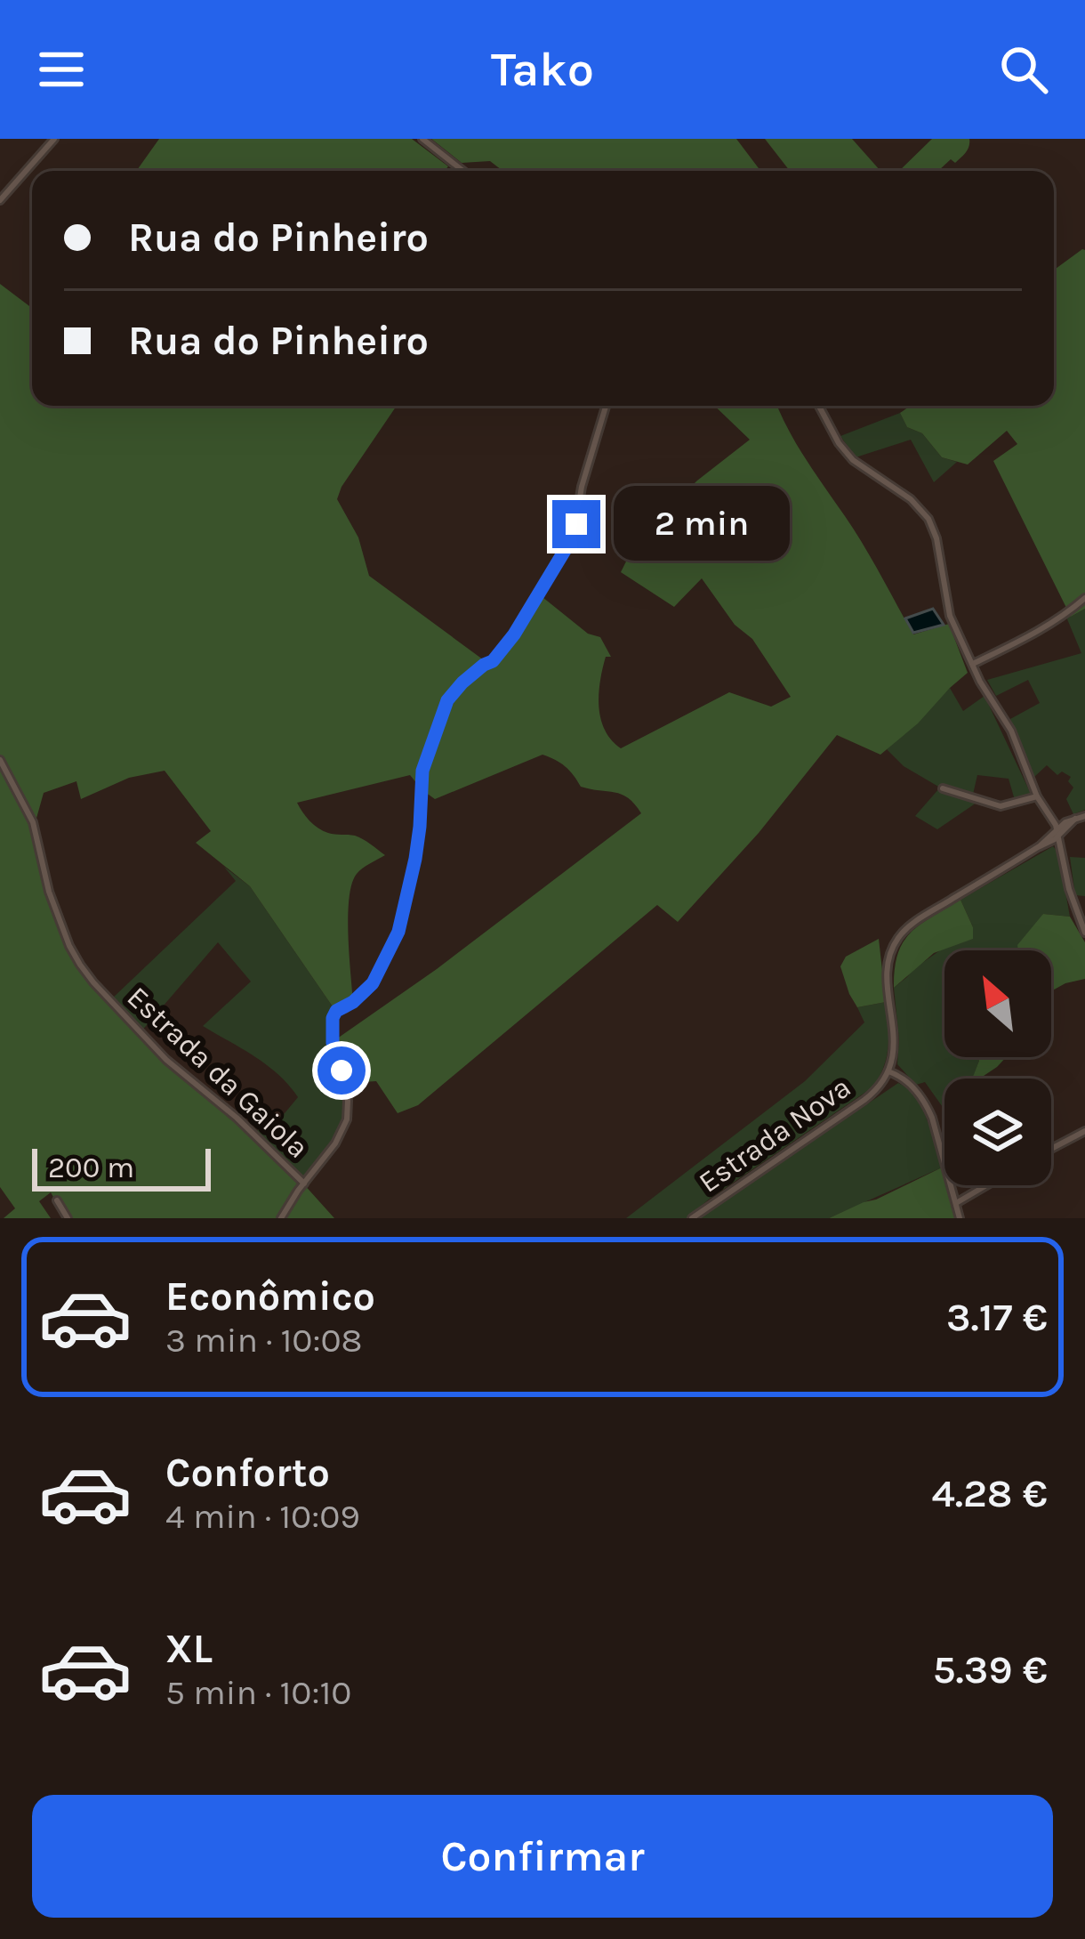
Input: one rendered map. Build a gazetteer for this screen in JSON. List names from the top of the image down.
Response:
{
  "streets": {
    "street": ["Estrada da Gaiola", "Estrada Nova"]
  },
  "scale_bar": "200 m",
  "north": "top left",
  "page": {
    "header": "Tako",
    "banner": ["Rua do Pinheiro", "Rua do Pinheiro"],
    "bubble": "2 min",
    "scale": "200 m",
    "list": [
      {
        "name": "Econômico",
        "note": "3 min · 10:08",
        "value": "3.17 €"
      },
      {
        "name": "Conforto",
        "note": "4 min · 10:09",
        "value": "4.28 €"
      },
      {
        "name": "XL",
        "note": "5 min · 10:10",
        "value": "5.39 €"
      }
    ],
    "buttons": "Confirmar"
  }
}
